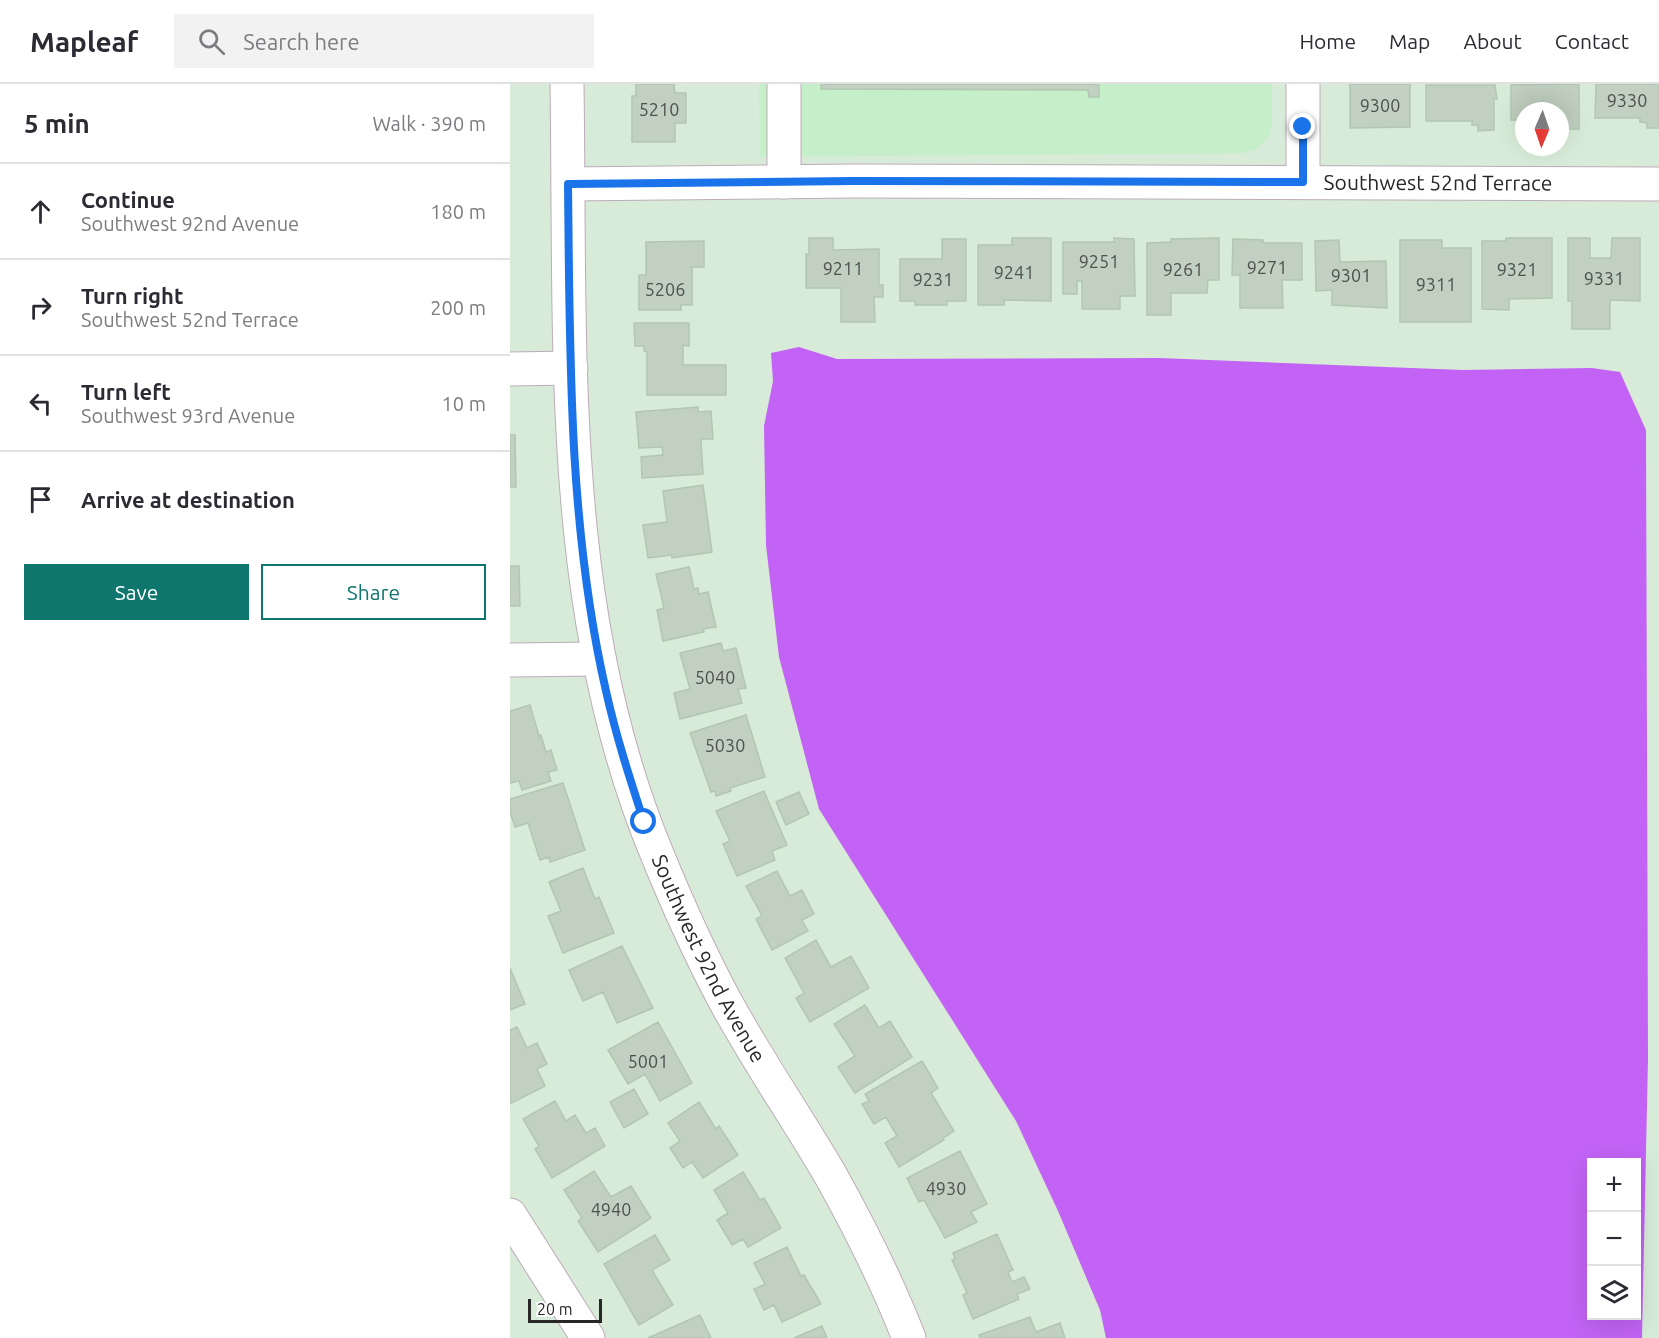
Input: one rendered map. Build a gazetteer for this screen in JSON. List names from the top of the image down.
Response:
{
  "streets": {
    "street": ["Southwest 52nd Terrace", "Southwest 92nd Avenue"]
  },
  "crossings": [
    ["Southwest 52nd Terrace", "Southwest 92nd Avenue"]
  ],
  "house_numbers": [
    "9330",
    "9300",
    "5210",
    "9251",
    "9271",
    "9211",
    "9261",
    "9321",
    "9241",
    "9301",
    "9331",
    "9231",
    "9311",
    "5206",
    "5040",
    "5030",
    "5001",
    "4930",
    "4940"
  ],
  "scale_bar": "20 m",
  "north": "bottom",
  "page": {
    "header": "Mapleaf",
    "search": "Search here",
    "nav": [
      "Home",
      "Map",
      "About",
      "Contact"
    ],
    "heading": ["5 min", "Walk · 390 m"],
    "list": [
      ["Continue", "Southwest 92nd Avenue", "180 m"],
      ["Turn right", "Southwest 52nd Terrace", "200 m"],
      ["Turn left", "Southwest 93rd Avenue", "10 m"],
      "Arrive at destination"
    ],
    "buttons": ["Save", "Share"],
    "map_buttons": ["+", "−"],
    "scale": "20 m"
  }
}
